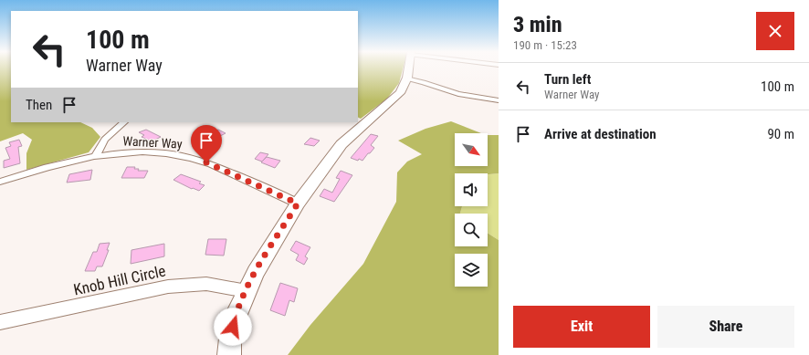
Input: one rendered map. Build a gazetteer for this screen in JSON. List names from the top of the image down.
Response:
{
  "streets": {
    "street": ["Warner Way", "Knob Hill Circle"]
  },
  "north": "bottom right",
  "page": {
    "heading": ["3 min", "190 m · 15:23"],
    "turn": ["100 m", "Warner Way"],
    "list": [
      {
        "name": "Turn left",
        "note": "Warner Way",
        "value": "100 m"
      },
      {
        "name": "Arrive at destination",
        "value": "90 m"
      }
    ],
    "then": "Then",
    "buttons": ["Exit", "Share"]
  }
}
